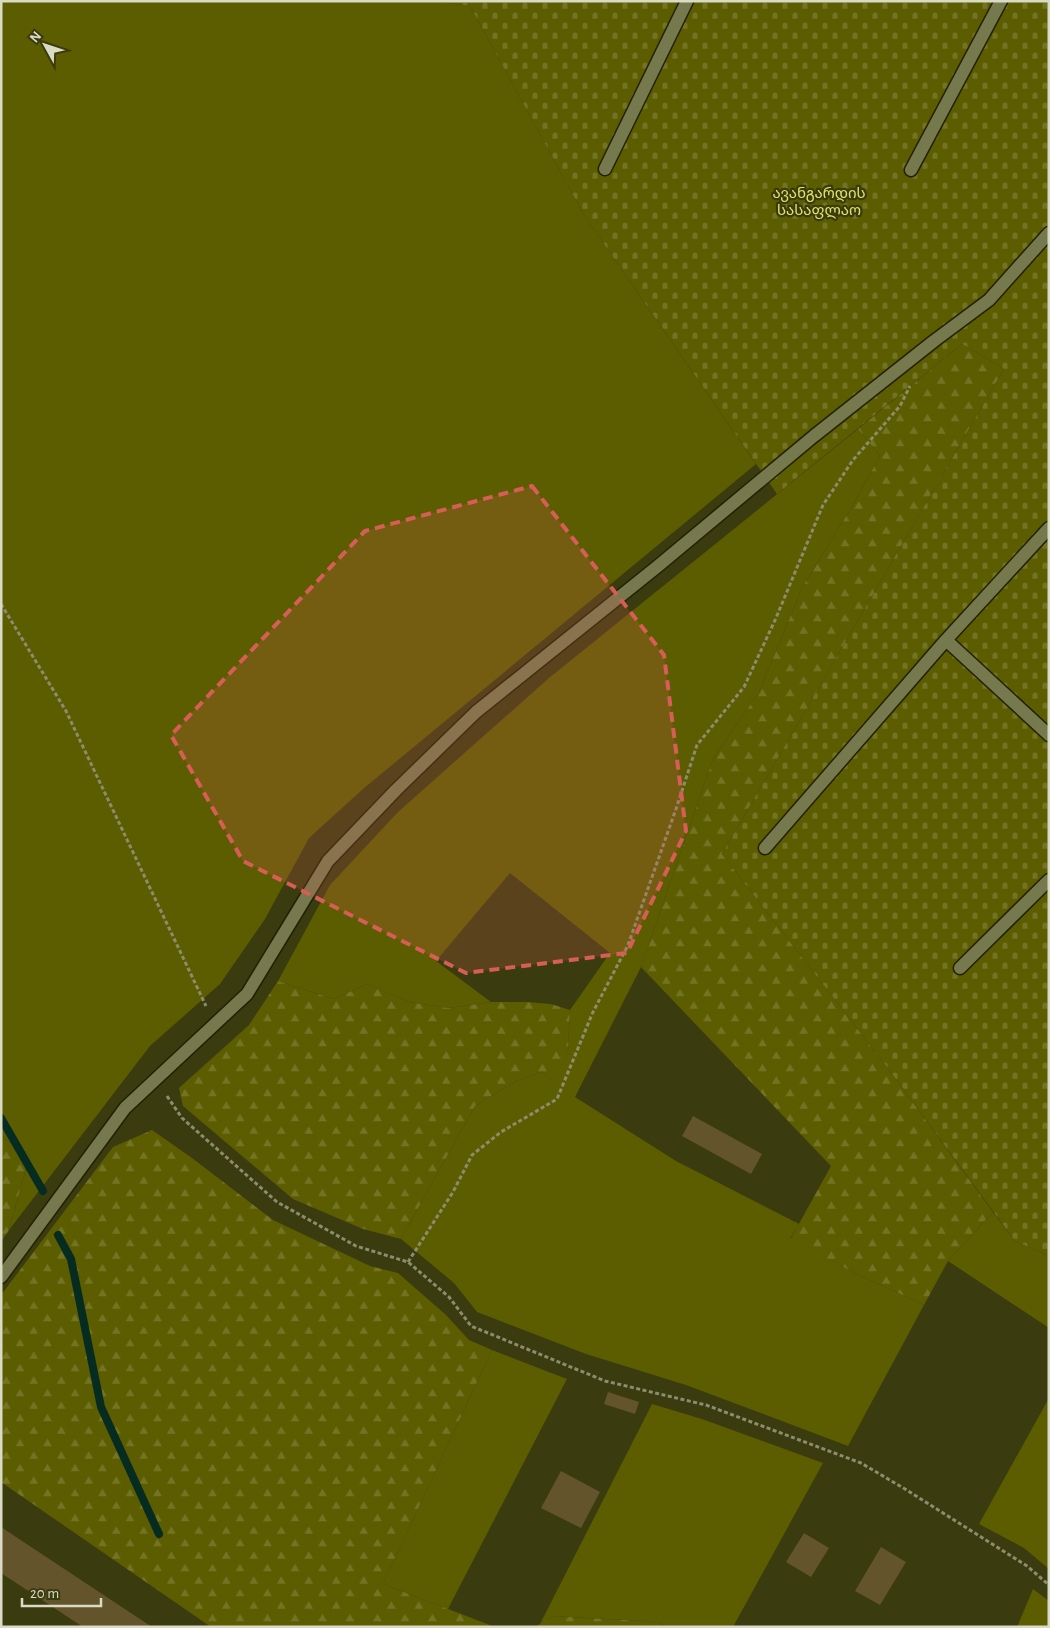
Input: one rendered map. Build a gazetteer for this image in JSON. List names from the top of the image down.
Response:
{
  "parks": ["ავანგარდის სასაფლაო"],
  "scale_bar": "20 m",
  "north": "top left"
}
